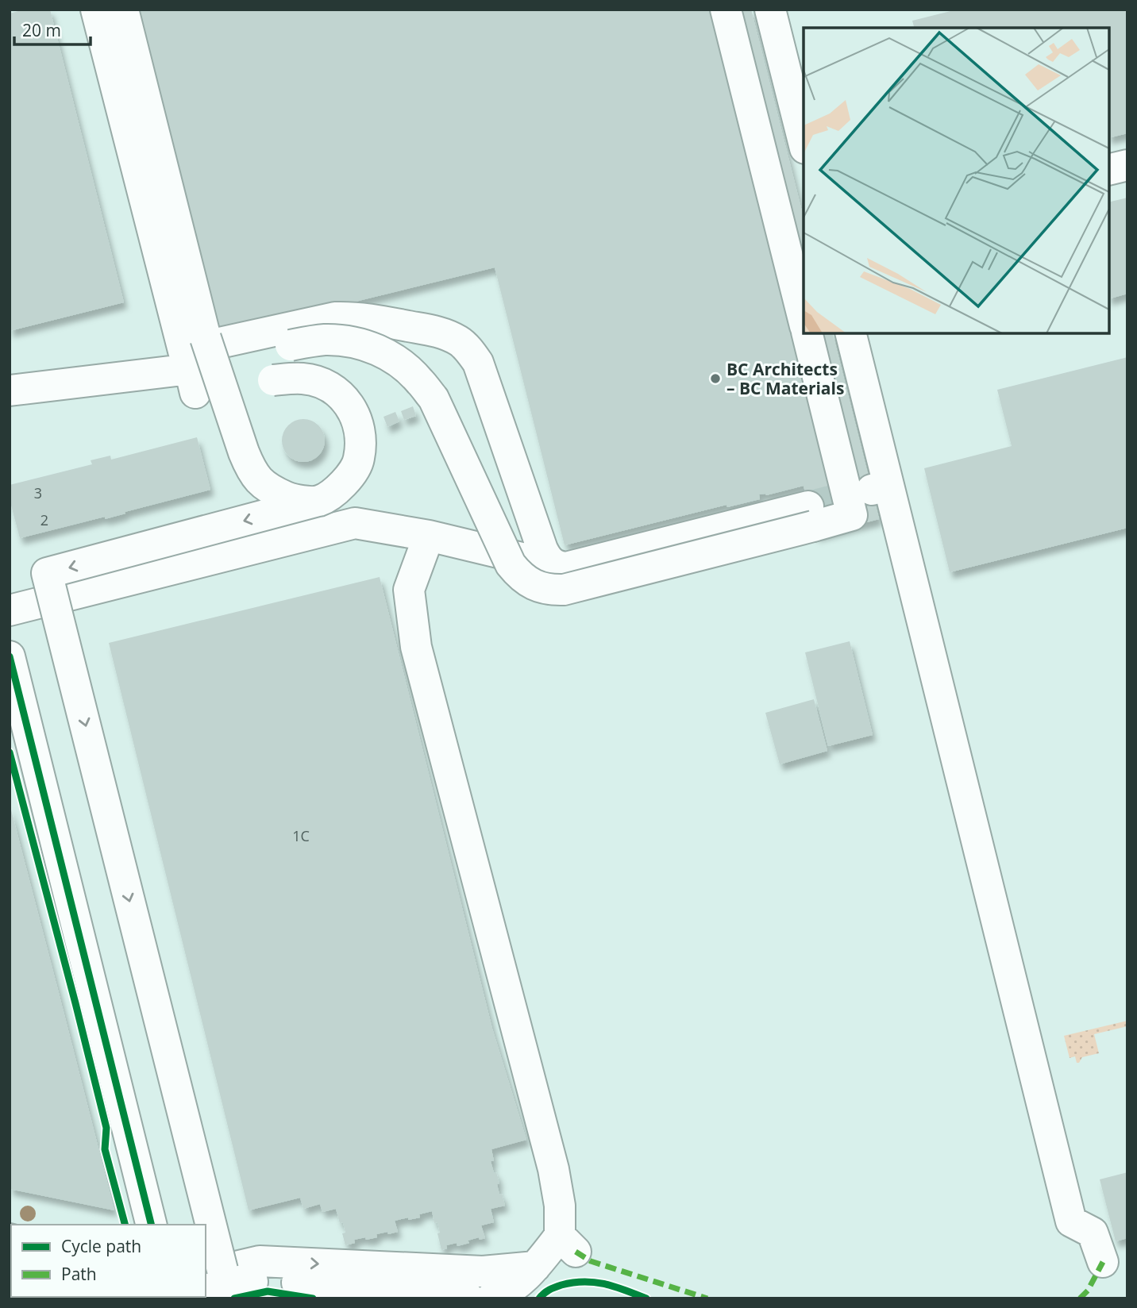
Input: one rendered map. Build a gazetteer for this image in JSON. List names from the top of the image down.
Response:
{
  "places": ["BC Architects – BC Materials"],
  "house_numbers": ["3", "2", "1C"],
  "legend": ["Cycle path", "Path"],
  "scale_bar": "20 m"
}
